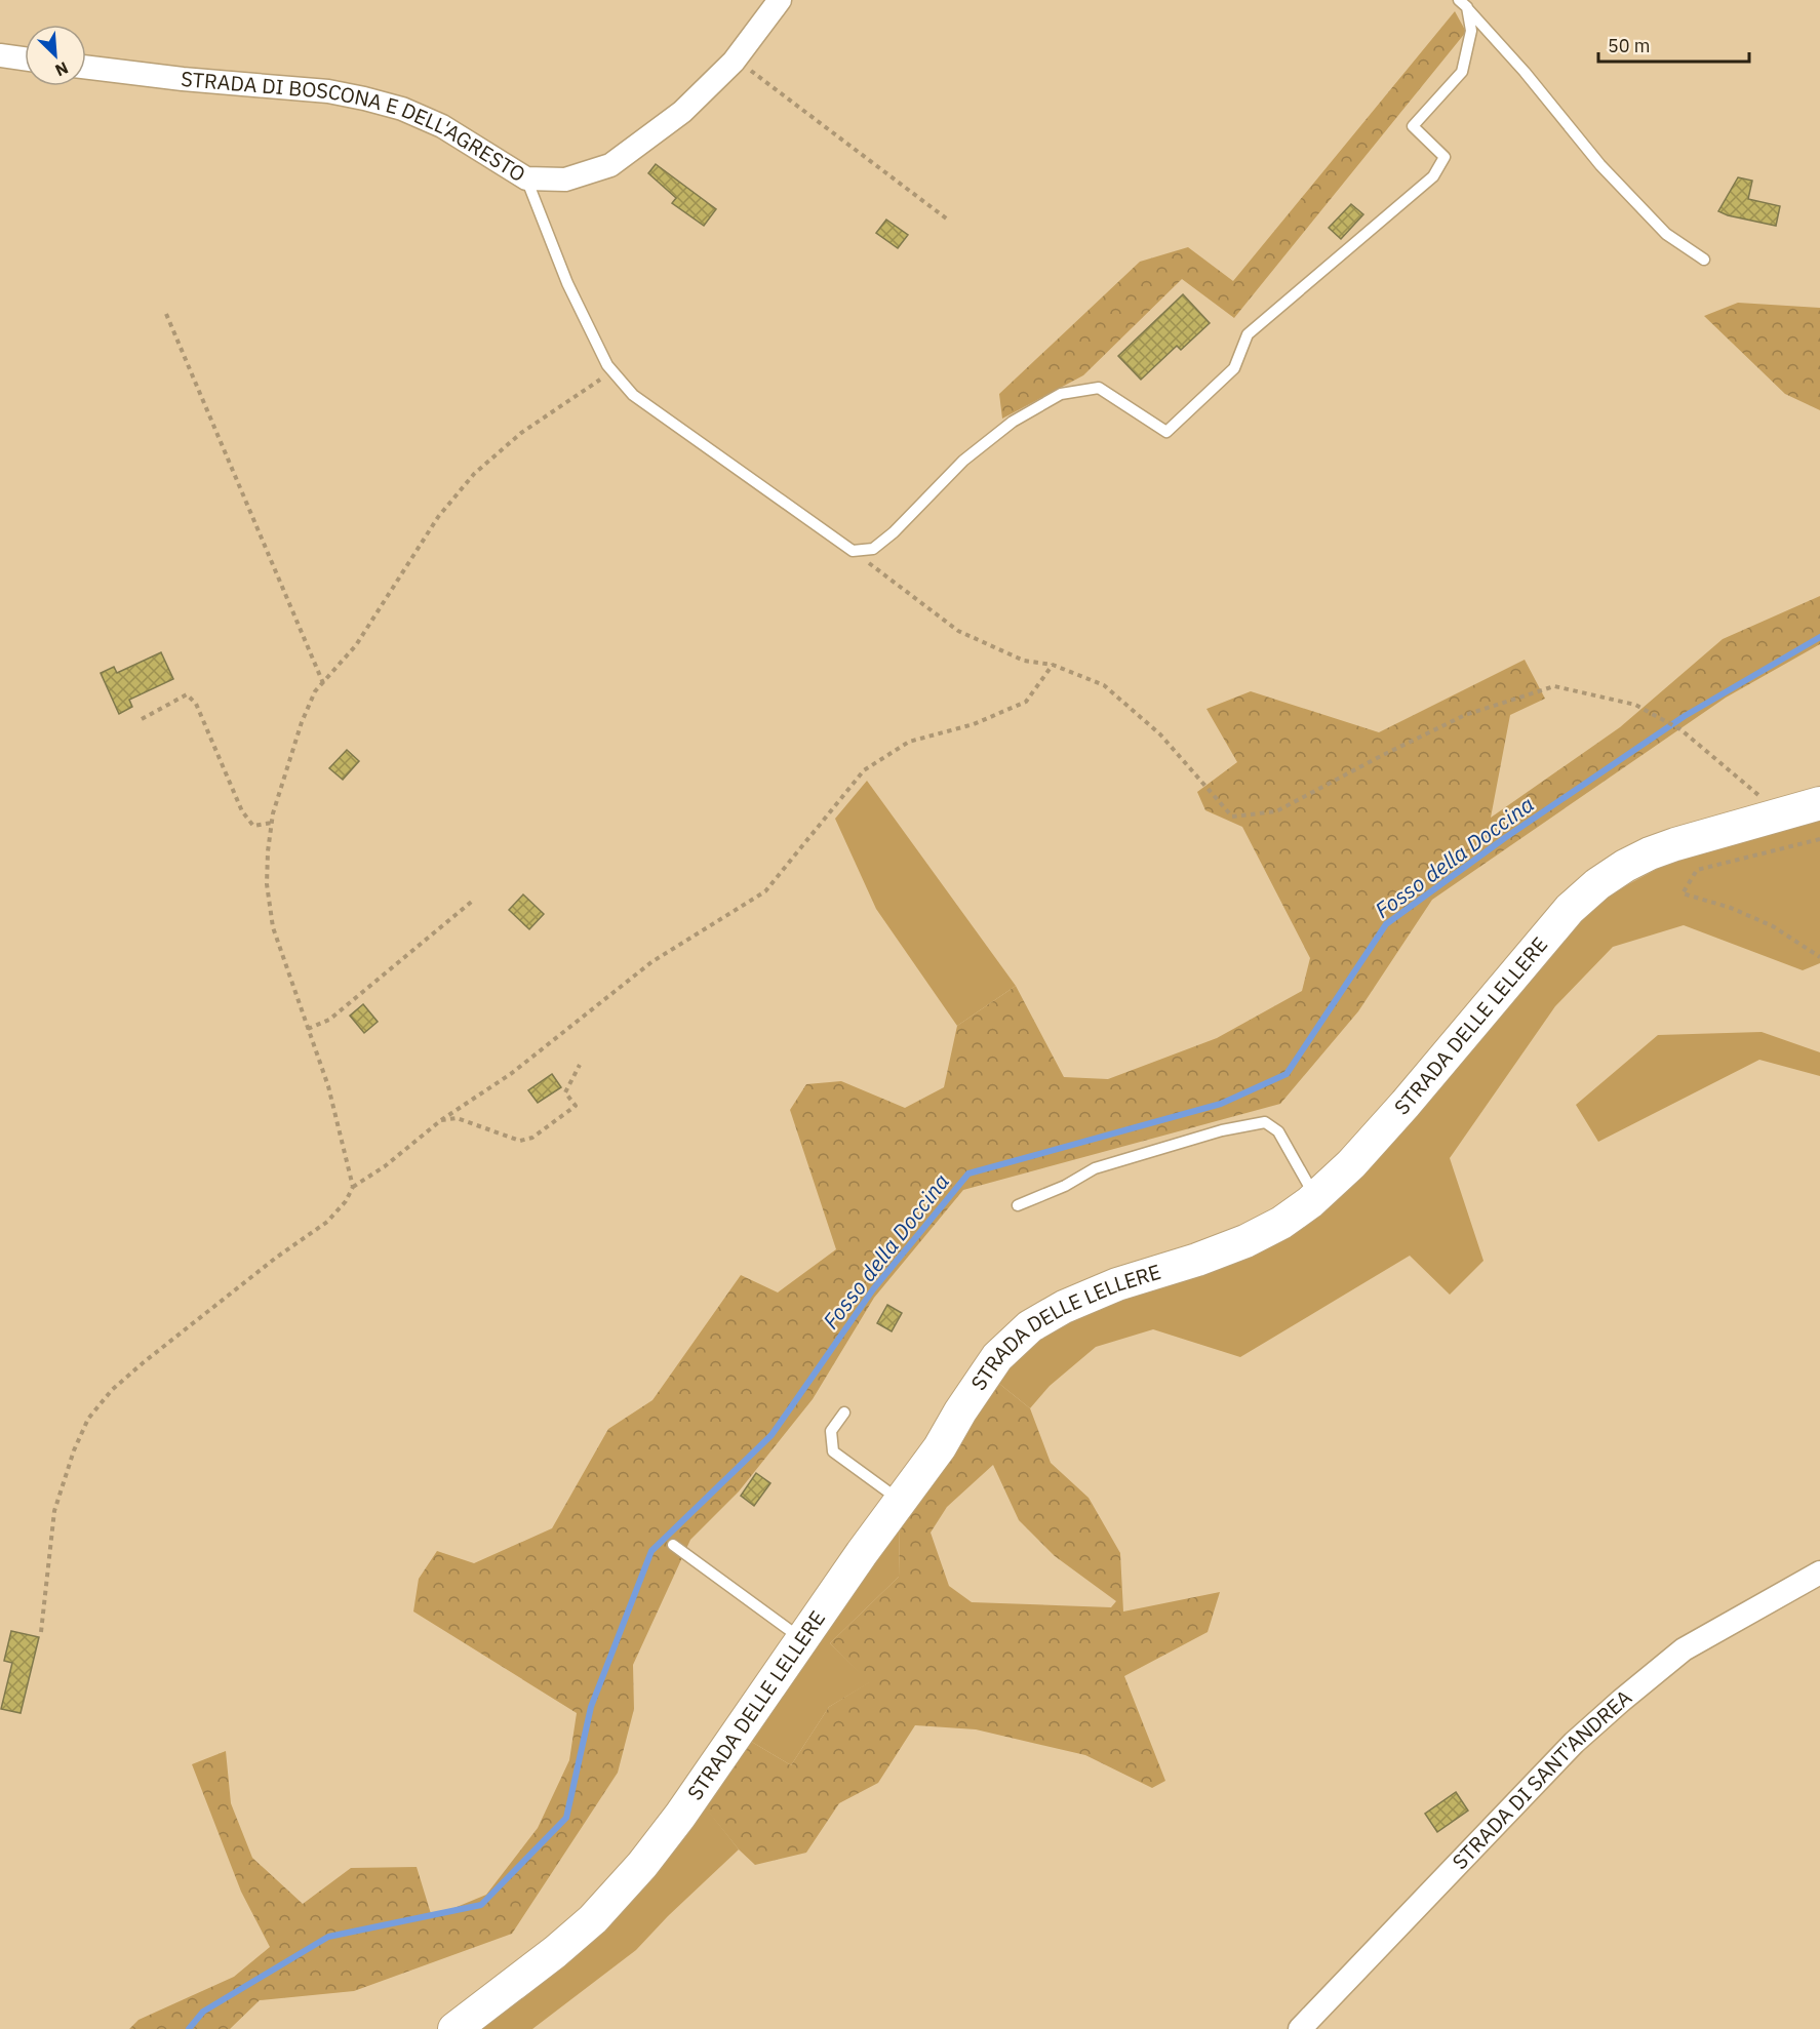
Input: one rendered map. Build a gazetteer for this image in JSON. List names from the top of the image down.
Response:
{
  "streets": {
    "street": ["STRADA DI BOSCONA E DELL'AGRESTO", "STRADA DELLE LELLERE", "STRADA DI SANT'ANDREA"]
  },
  "water": ["Fosso della Doccina"],
  "scale_bar": "50 m",
  "north": "bottom right"
}
